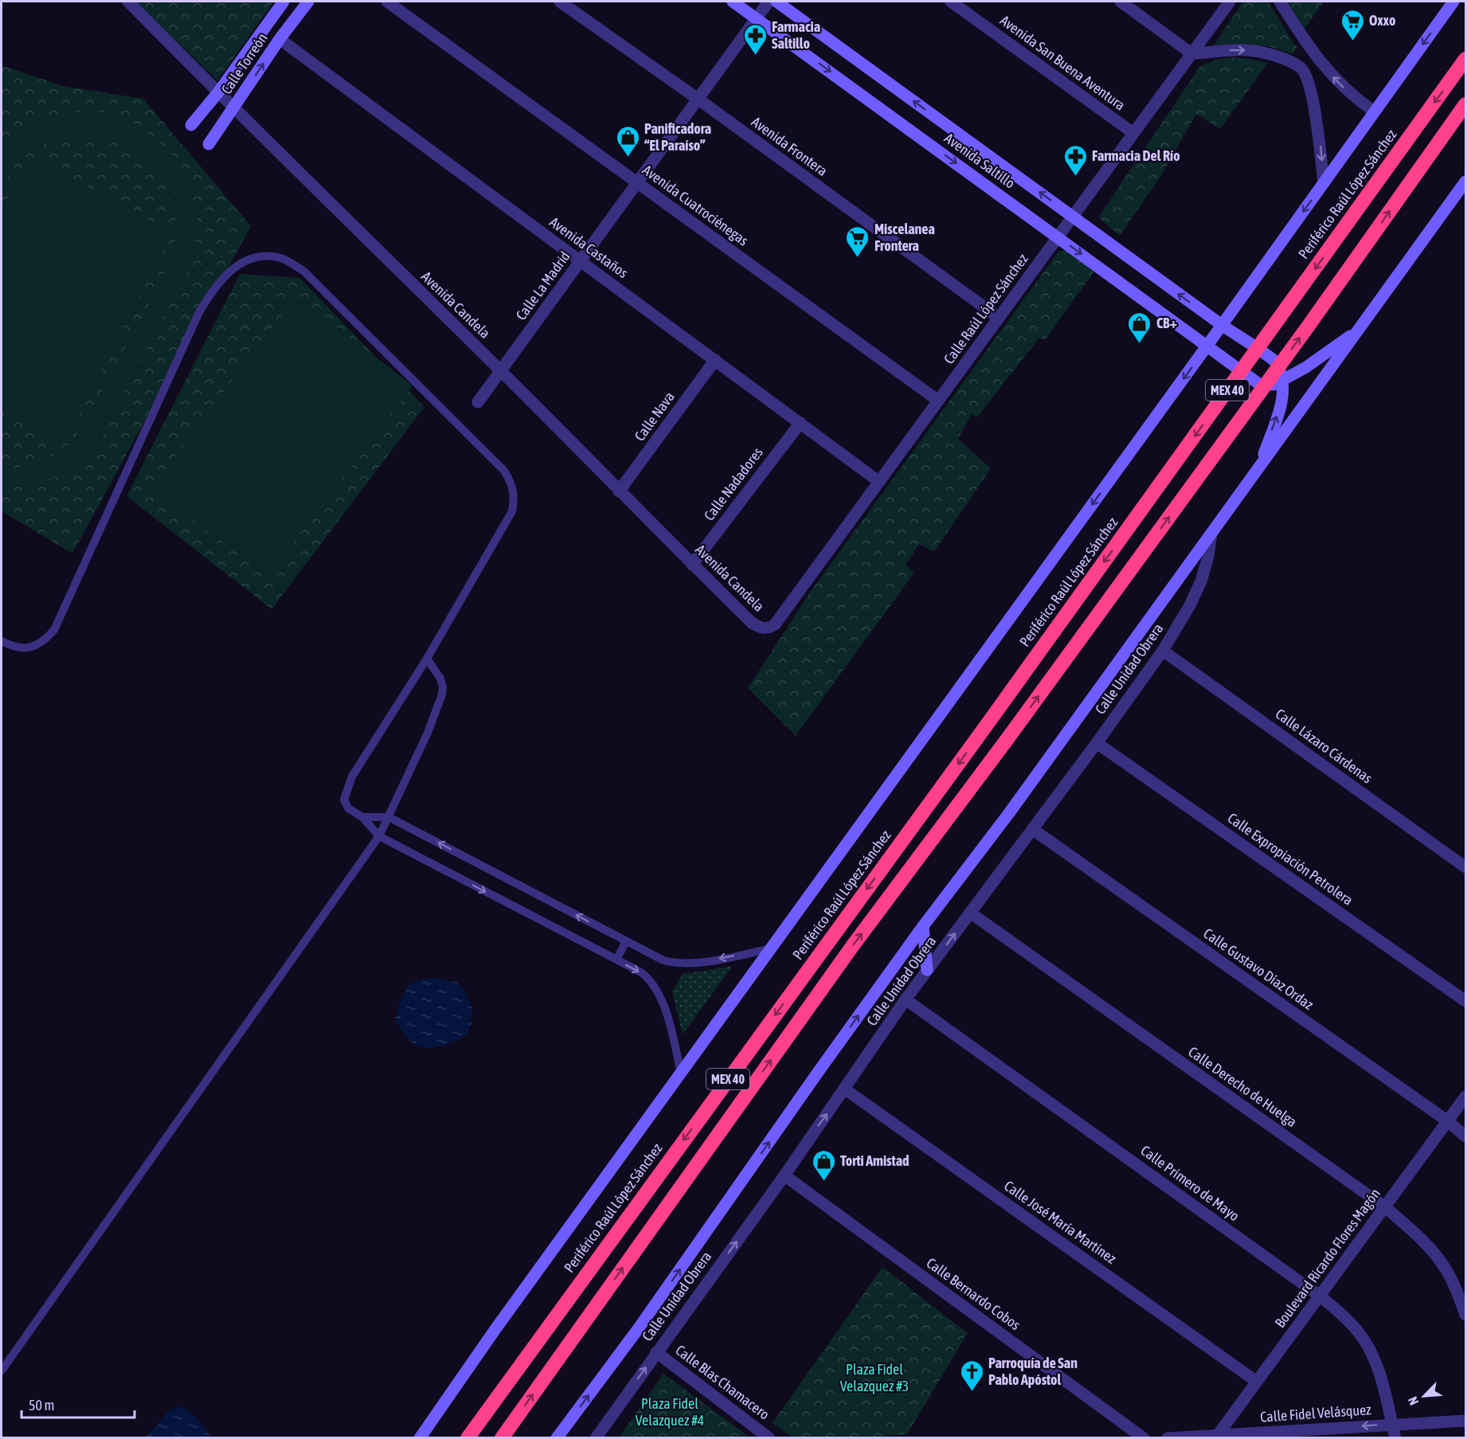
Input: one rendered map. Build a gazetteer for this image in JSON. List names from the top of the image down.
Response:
{
  "streets": {
    "highway": ["Periférico Raúl López Sánchez", "MEX 40"],
    "main road": ["Calle Torreón", "Avenida Saltillo"],
    "street": [
      "Avenida San Buena Aventura",
      "Avenida Frontera",
      "Avenida Cuatrociénegas",
      "Avenida Castaños",
      "Calle La Madrid",
      "Avenida Candela",
      "Calle Raúl López Sánchez",
      "Calle Nava",
      "Calle Nadadores",
      "Calle Unidad Obrera",
      "Calle Lázaro Cárdenas",
      "Calle Expropiación Petrolera",
      "Calle Gustavo Díaz Ordaz",
      "Calle Derecho de Huelga",
      "Calle Primero de Mayo",
      "Calle José María Martínez",
      "Boulevard Ricardo Flores Magón",
      "Calle Bernardo Cobos",
      "Calle Blas Chamacero",
      "Calle Fidel Velásquez"
    ]
  },
  "crossings": [
    ["Avenida San Buena Aventura", "Calle Raúl López Sánchez"],
    ["Calle Torreón", "Avenida Castaños"],
    ["Calle Torreón", "Avenida Candela"],
    ["Avenida Frontera", "Calle La Madrid"],
    ["Avenida Frontera", "Calle Raúl López Sánchez"],
    ["Avenida Saltillo", "Calle La Madrid"],
    ["Avenida Saltillo", "Calle Raúl López Sánchez"],
    ["Avenida Cuatrociénegas", "Calle La Madrid"],
    ["Avenida Cuatrociénegas", "Calle Raúl López Sánchez"],
    ["Avenida Castaños", "Calle La Madrid"],
    ["Avenida Castaños", "Calle Raúl López Sánchez"],
    ["Avenida Castaños", "Calle Nava"],
    ["Avenida Castaños", "Calle Nadadores"],
    ["Calle La Madrid", "Avenida Candela"],
    ["Avenida Candela", "Calle Raúl López Sánchez"],
    ["Avenida Candela", "Calle Nava"],
    ["Avenida Candela", "Calle Nadadores"],
    ["Calle Unidad Obrera", "Calle Lázaro Cárdenas"],
    ["Calle Unidad Obrera", "Calle Expropiación Petrolera"],
    ["Calle Unidad Obrera", "Calle Gustavo Díaz Ordaz"],
    ["Calle Unidad Obrera", "Calle Derecho de Huelga"],
    ["Calle Unidad Obrera", "Calle Primero de Mayo"],
    ["Calle Unidad Obrera", "Calle José María Martínez"],
    ["Calle Unidad Obrera", "Calle Bernardo Cobos"],
    ["Calle Unidad Obrera", "Calle Blas Chamacero"],
    ["Calle Gustavo Díaz Ordaz", "Boulevard Ricardo Flores Magón"],
    ["Calle Derecho de Huelga", "Boulevard Ricardo Flores Magón"],
    ["Calle Primero de Mayo", "Boulevard Ricardo Flores Magón"],
    ["Calle Primero de Mayo", "Calle Fidel Velásquez"],
    ["Calle José María Martínez", "Boulevard Ricardo Flores Magón"],
    ["Boulevard Ricardo Flores Magón", "Calle Fidel Velásquez"]
  ],
  "one_way": ["Calle Unidad Obrera", "Calle Fidel Velásquez"],
  "parks": ["Plaza Fidel Velazquez #3", "Plaza Fidel Velazquez #4"],
  "places": {
    "supermarket": ["Oxxo", "Miscelanea Frontera"],
    "pharmacy": ["Farmacia Saltillo", "Farmacia Del Río"],
    "shop": ["Panificadora “El Paraíso”", "CB+", "Torti Amistad"],
    "church": ["Parroquía de San Pablo Apóstol"]
  },
  "scale_bar": "50 m",
  "north": "bottom left"
}
